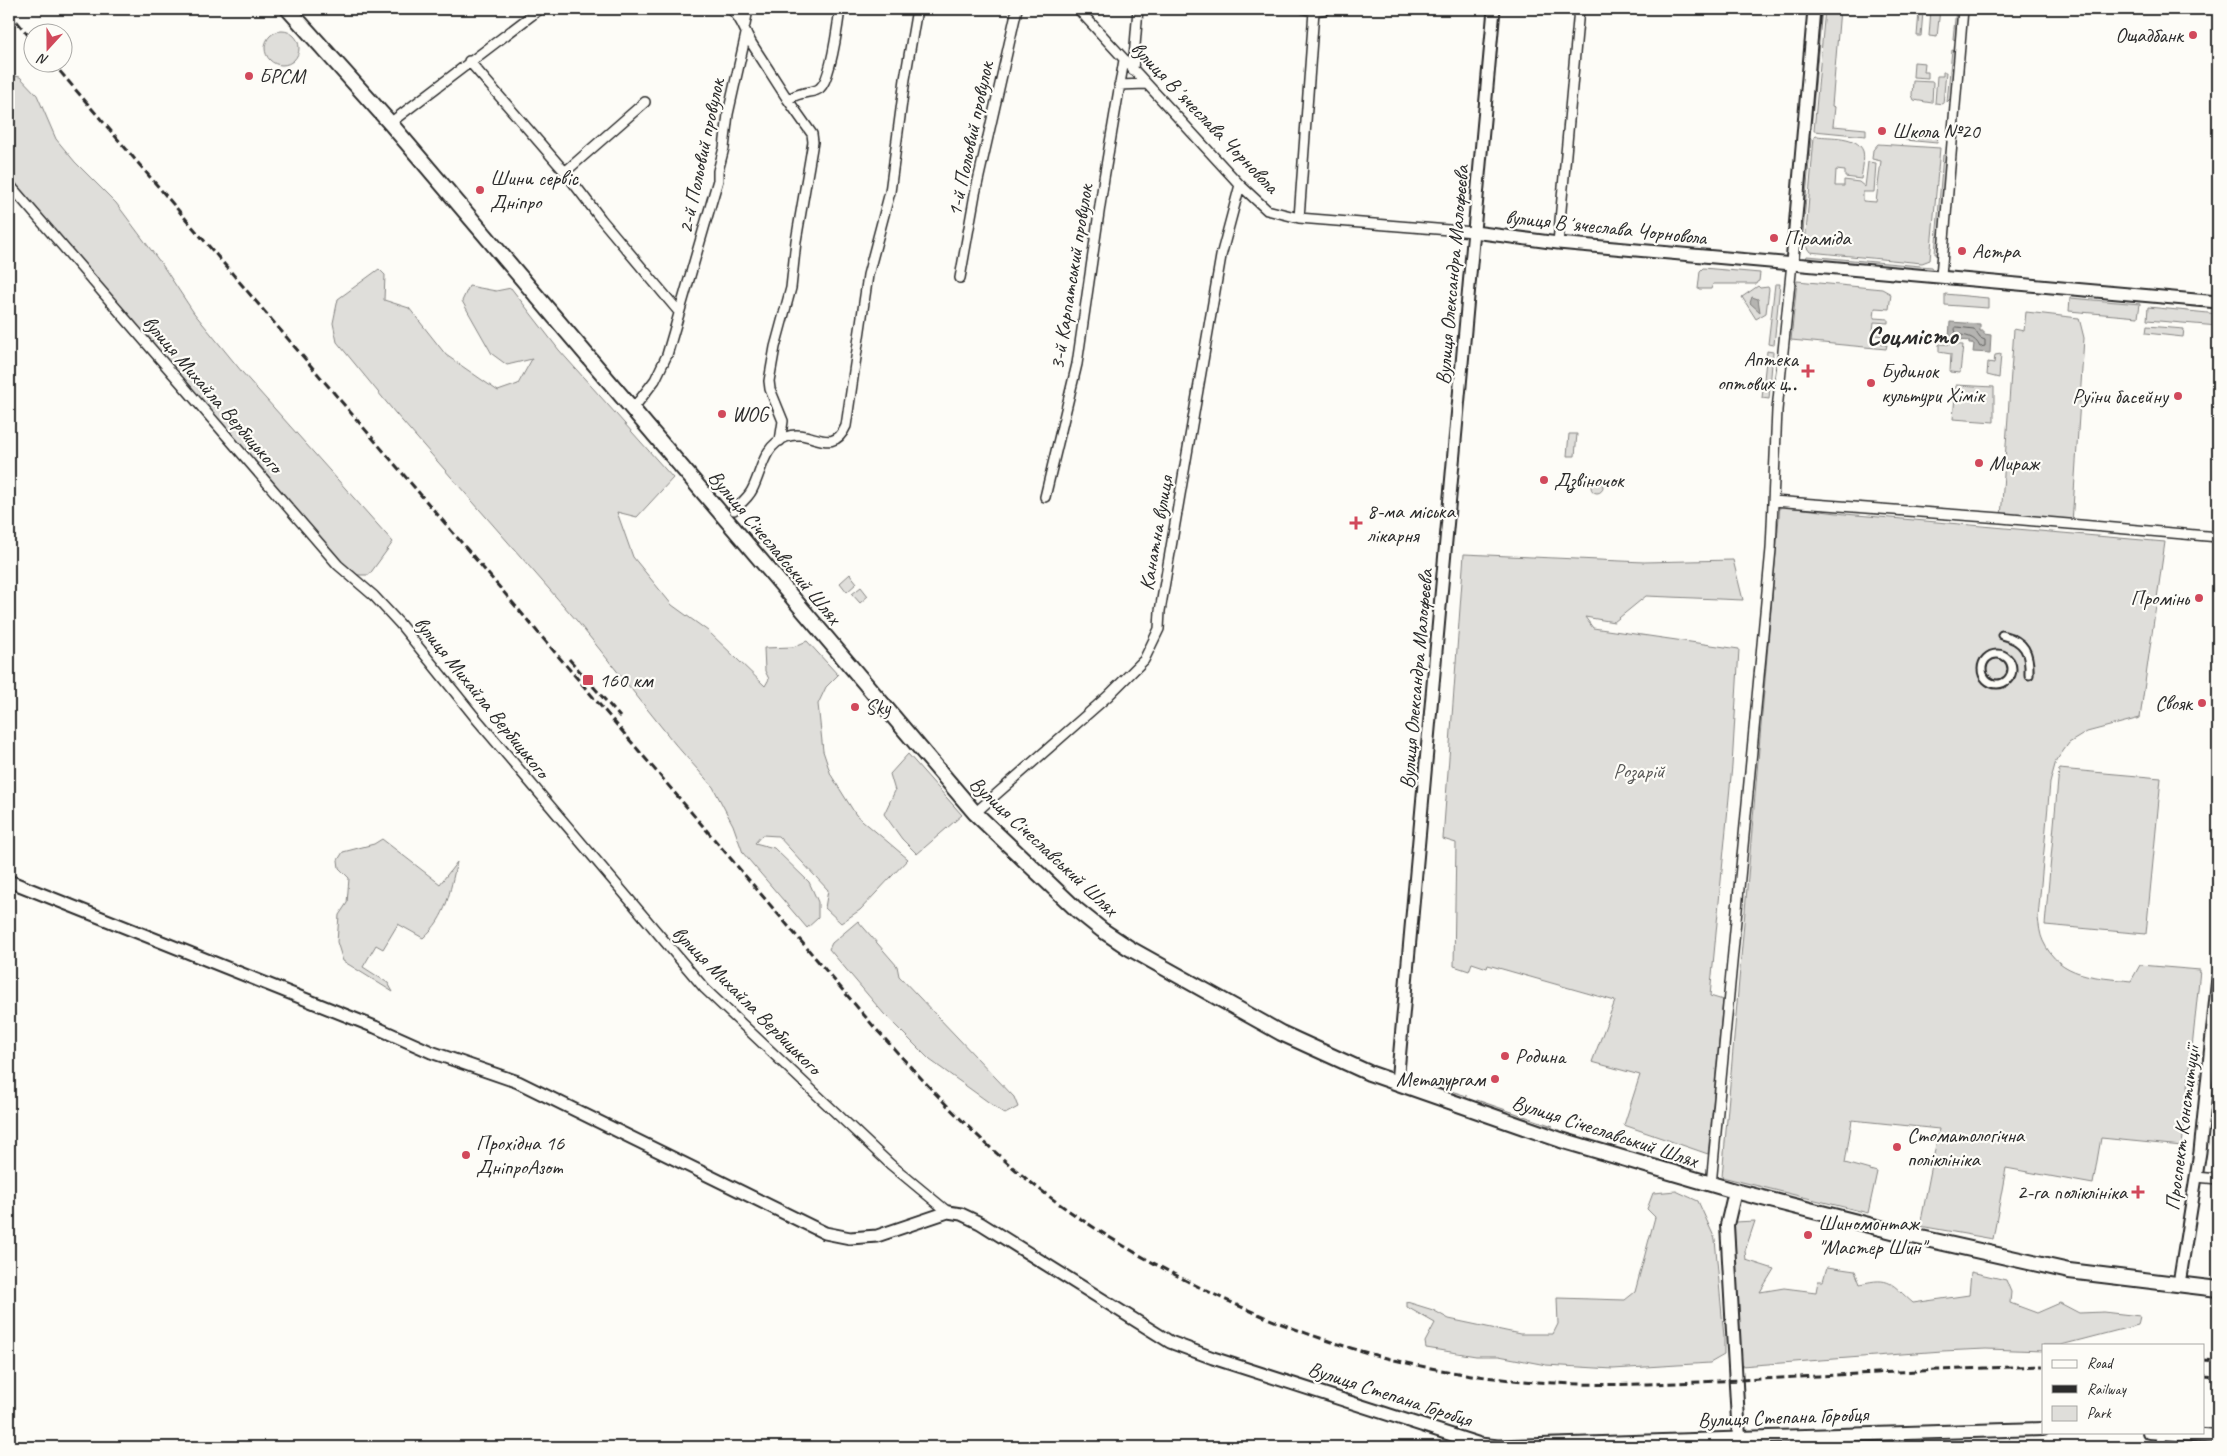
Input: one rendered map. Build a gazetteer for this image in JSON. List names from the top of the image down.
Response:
{
  "streets": {
    "main road": ["Вулиця Січеславський Шлях", "Вулиця Степана Горобця"],
    "street": [
      "вулиця Вʼячеслава Чорновола",
      "1-й Польовий провулок",
      "2-й Польовий провулок",
      "Вулиця Олександра Малофєєва",
      "3-й Карпатський провулок",
      "вулиця Михайла Вербицького",
      "Канатна вулиця",
      "Проспект Конституції"
    ]
  },
  "crossings": [
    ["вулиця Вʼячеслава Чорновола", "Вулиця Олександра Малофєєва"],
    ["вулиця Вʼячеслава Чорновола", "3-й Карпатський провулок"],
    ["вулиця Вʼячеслава Чорновола", "Канатна вулиця"],
    ["2-й Польовий провулок", "Вулиця Січеславський Шлях"],
    ["Вулиця Олександра Малофєєва", "Вулиця Січеславський Шлях"],
    ["вулиця Михайла Вербицького", "Вулиця Степана Горобця"],
    ["Канатна вулиця", "Вулиця Січеславський Шлях"],
    ["Вулиця Січеславський Шлях", "Проспект Конституції"]
  ],
  "districts": ["Соцмісто"],
  "parks": ["Розарій"],
  "places": {
    "other": [
      "Ощадбанк",
      "БРСМ",
      "Школа №20",
      "Шини сервіс Дніпро",
      "Піраміда",
      "Астра",
      "Будинок культури Хімік",
      "Руїни басейну",
      "WOG",
      "Мираж",
      "Дзвіночок",
      "Промінь",
      "Свояк",
      "Sky",
      "Родина",
      "Металургам",
      "Стоматологічна поліклініка",
      "Прохідна 16 ДніпроАзот",
      "Шиномонтаж \"Мастер Шин\""
    ],
    "health": ["Аптека оптових ц‥", "8-ма міська лікарня", "2-га поліклініка"],
    "transit": ["160 км"]
  },
  "legend": ["Road", "Railway", "Park"],
  "north": "bottom"
}
